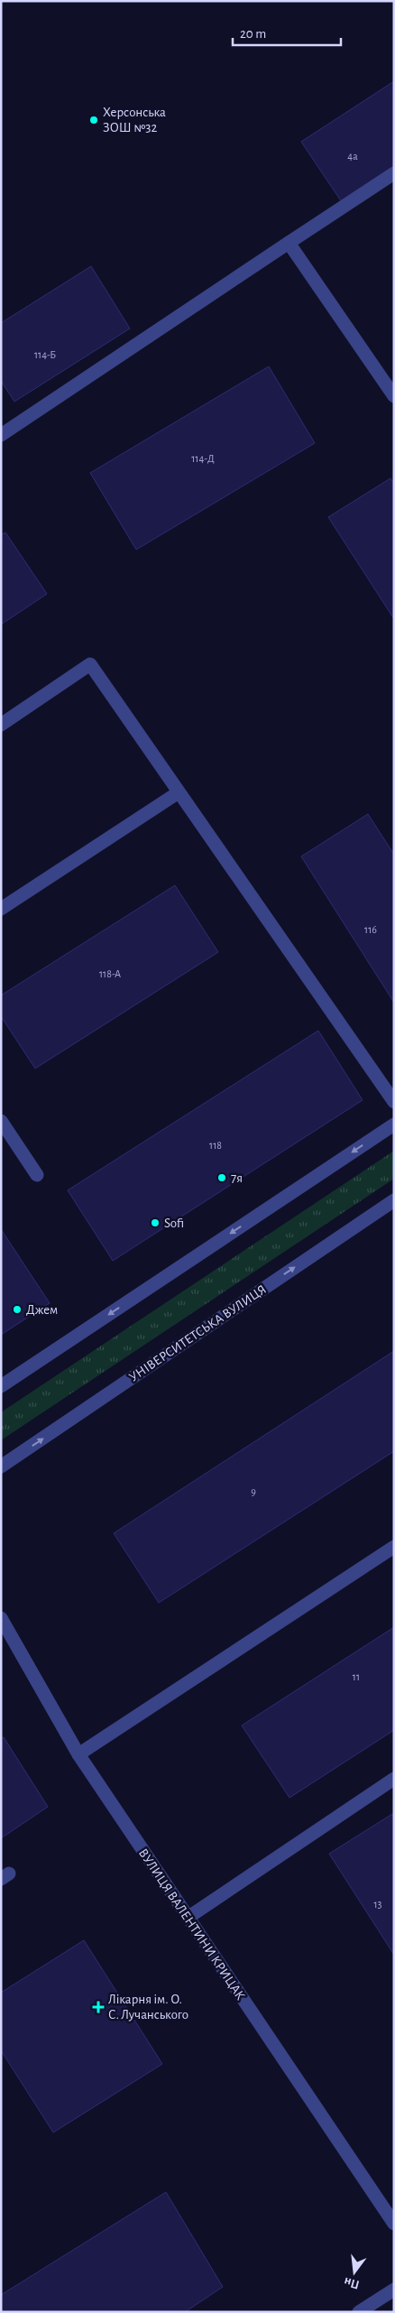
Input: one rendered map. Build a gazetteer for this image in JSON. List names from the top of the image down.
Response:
{
  "streets": {
    "street": ["УНІВЕРСИТЕТСЬКА ВУЛИЦЯ", "ВУЛИЦЯ ВАЛЕНТИНИ КРИЦАК"]
  },
  "places": {
    "other": [
      "Херсонська ЗОШ №32",
      "7я",
      "Sofi",
      "Джем"
    ],
    "health": ["Лікарня ім. О. С. Лучанського"]
  },
  "house_numbers": [
    "4а",
    "114-Б",
    "114-Д",
    "116",
    "118-А",
    "118",
    "9",
    "11",
    "13"
  ],
  "scale_bar": "20 m",
  "north": "bottom"
}
